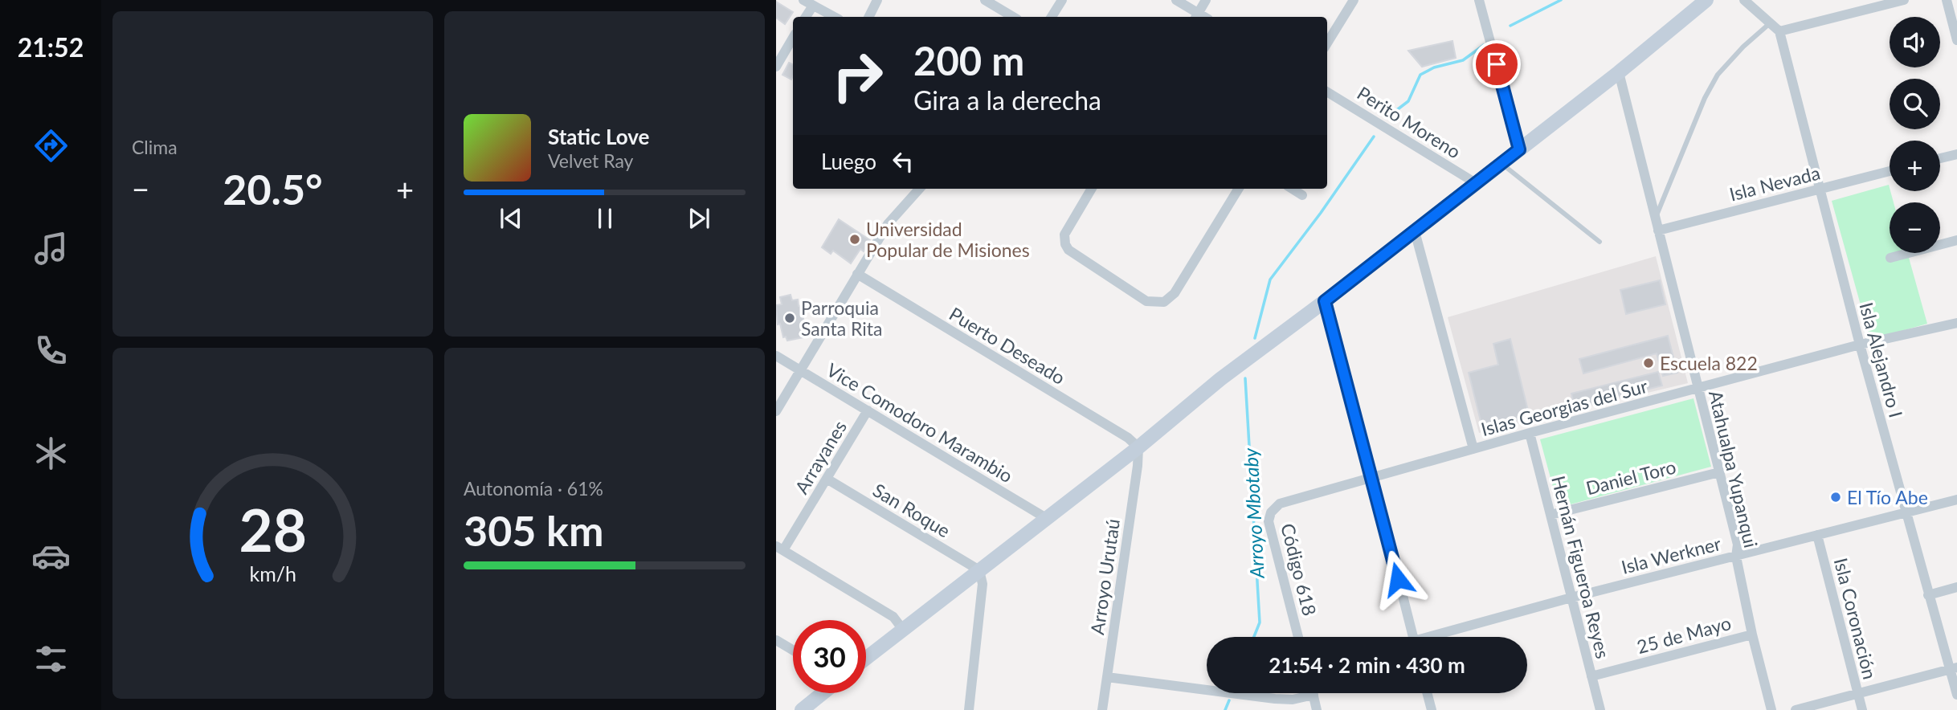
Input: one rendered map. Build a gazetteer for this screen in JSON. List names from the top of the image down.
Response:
{
  "streets": {
    "street": [
      "Perito Moreno",
      "Isla Nevada",
      "Puerto Deseado",
      "Isla Alejandro I",
      "Islas Georgias del Sur",
      "Vice Comodoro Marambio",
      "Arrayanes",
      "Atahualpa Yupanqui",
      "Daniel Toro",
      "San Roque",
      "Isla Werkner",
      "Hernán Figueroa Reyes",
      "Código 618",
      "Arroyo Urutaú",
      "Isla Coronación",
      "25 de Mayo"
    ]
  },
  "crossings": [
    ["Isla Nevada", "Isla Alejandro I"],
    ["Isla Nevada", "Atahualpa Yupanqui"],
    ["Puerto Deseado", "Arroyo Urutaú"],
    ["Isla Alejandro I", "Islas Georgias del Sur"],
    ["Isla Alejandro I", "Isla Werkner"],
    ["Islas Georgias del Sur", "Atahualpa Yupanqui"],
    ["Islas Georgias del Sur", "Hernán Figueroa Reyes"],
    ["Islas Georgias del Sur", "Código 618"],
    ["Vice Comodoro Marambio", "Arrayanes"],
    ["Arrayanes", "San Roque"],
    ["Atahualpa Yupanqui", "Daniel Toro"],
    ["Atahualpa Yupanqui", "Isla Werkner"],
    ["Atahualpa Yupanqui", "25 de Mayo"],
    ["Daniel Toro", "Hernán Figueroa Reyes"],
    ["Isla Werkner", "Hernán Figueroa Reyes"],
    ["Isla Werkner", "Isla Coronación"],
    ["Hernán Figueroa Reyes", "25 de Mayo"]
  ],
  "water": ["Arroyo Mbotaby"],
  "places": [
    "Universidad Popular de Misiones",
    "Parroquia Santa Rita",
    "Escuela 822",
    "El Tío Abe"
  ],
  "page": {
    "tabs": "21:52",
    "tile": [
      "Clima",
      ["Autonomía · 61%", "305 km"]
    ],
    "map_buttons": ["+", "−"],
    "turn": ["200 m", "Gira a la derecha"],
    "song": ["Static Love", "Velvet Ray"],
    "then": "Luego",
    "heat": ["−", "20.5°", "+"],
    "limit": "30",
    "trip": "21:54 · 2 min · 430 m",
    "gauge": ["28", "km/h"]
  }
}
